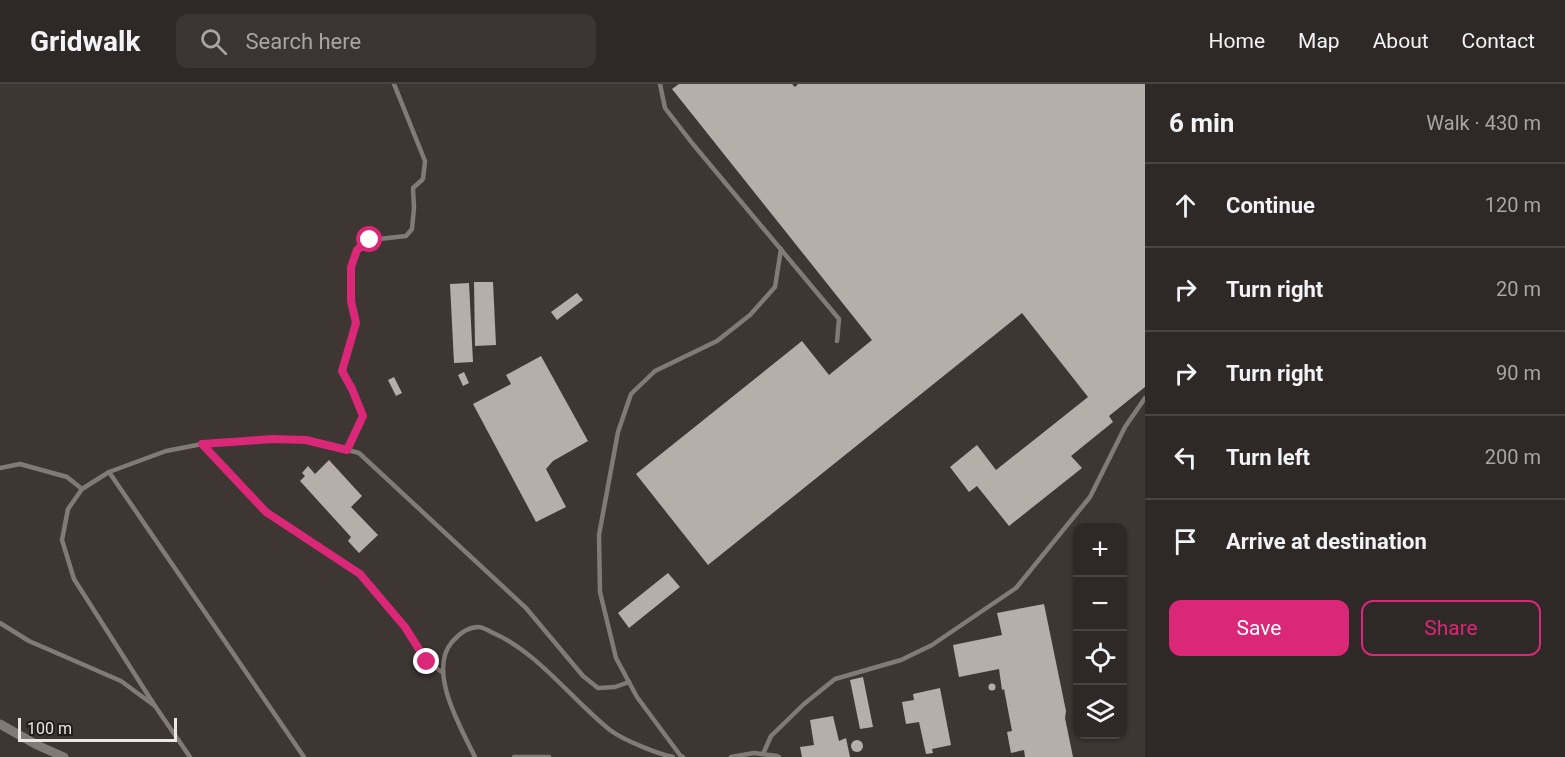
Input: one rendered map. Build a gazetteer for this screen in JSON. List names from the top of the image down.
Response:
{
  "scale_bar": "100 m",
  "page": {
    "header": "Gridwalk",
    "search": "Search here",
    "nav": [
      "Home",
      "Map",
      "About",
      "Contact"
    ],
    "heading": ["6 min", "Walk · 430 m"],
    "list": [
      ["Continue", "120 m"],
      ["Turn right", "20 m"],
      ["Turn right", "90 m"],
      ["Turn left", "200 m"],
      "Arrive at destination"
    ],
    "map_buttons": ["+", "−"],
    "buttons": ["Save", "Share"],
    "scale": "100 m"
  }
}
